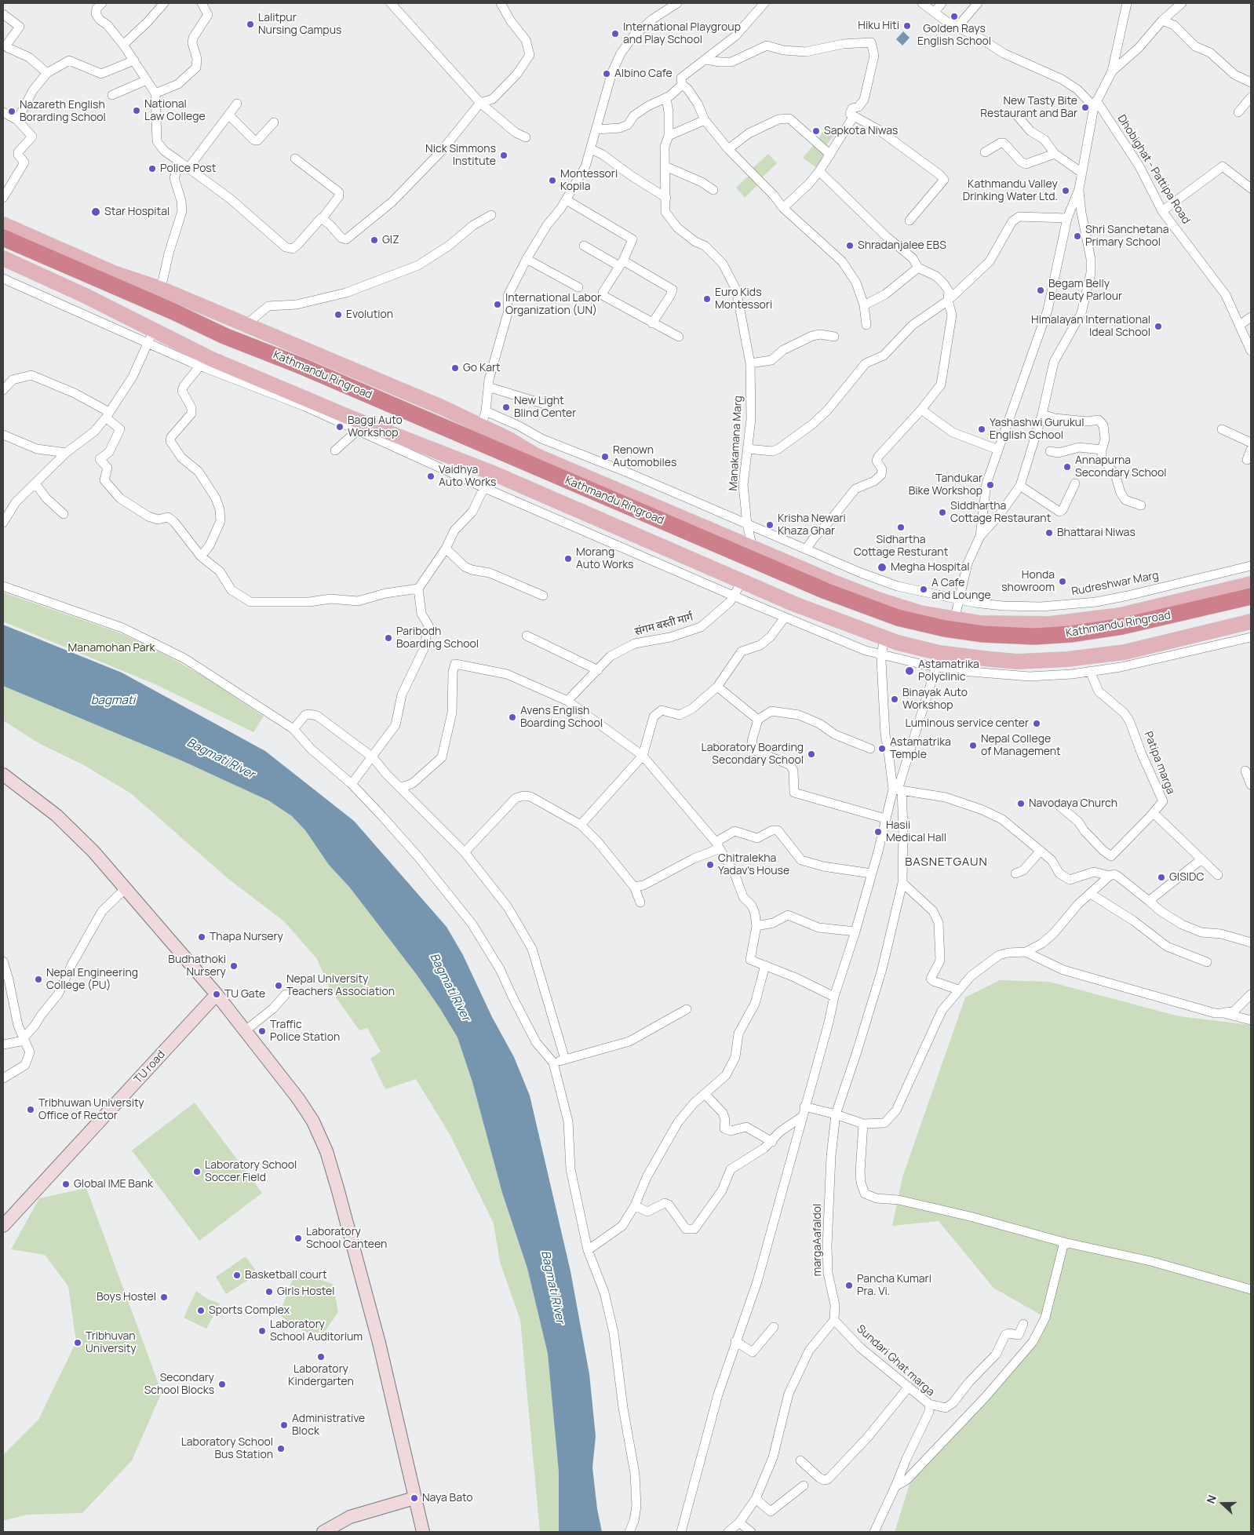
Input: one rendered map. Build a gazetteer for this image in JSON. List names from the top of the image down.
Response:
{
  "streets": {
    "highway": ["Kathmandu Ringroad"],
    "main road": ["TU road"],
    "street": [
      "Dhobighat - Pattipa Road",
      "Manakamana Marg",
      "Rudreshwar Marg",
      "संगम बस्ती मार्ग",
      "Patipa marga",
      "margaAafaldol",
      "Sundari Ghat marga"
    ]
  },
  "crossings": [
    ["Manakamana Marg", "Rudreshwar Marg"],
    ["margaAafaldol", "Sundari Ghat marga"]
  ],
  "districts": ["BASNETGAUN"],
  "water": ["bagmati", "Bagmati River"],
  "parks": ["Manamohan Park"],
  "places": [
    "Golden Rays English School",
    "Lalitpur Nursing Campus",
    "Hiku Hiti",
    "International Playgroup and Play School",
    "Albino Cafe",
    "New Tasty Bite Restaurant and Bar",
    "National Law College",
    "Nazareth English Borarding School",
    "Sapkota Niwas",
    "Nick Simmons Institute",
    "Police Post",
    "Montessori Kopila",
    "Kathmandu Valley Drinking Water Ltd.",
    "Star Hospital",
    "Shri Sanchetana Primary School",
    "GIZ",
    "Shradanjalee EBS",
    "Begam Belly Beauty Parlour",
    "Euro Kids Montessori",
    "International Labor Organization (UN)",
    "Evolution",
    "Himalayan International Ideal School",
    "Go Kart",
    "New Light Blind Center",
    "Baggi Auto Workshop",
    "Yashashwi Gurukul English School",
    "Renown Automobiles",
    "Annapurna Secondary School",
    "Vaidhya Auto Works",
    "Tandukar Bike Workshop",
    "Siddhartha Cottage Restaurant",
    "Krisha Newari Khaza Ghar",
    "Sidhartha Cottage Resturant",
    "Bhattarai Niwas",
    "Morang Auto Works",
    "Megha Hospital",
    "Honda showroom",
    "A Cafe and Lounge",
    "Paribodh Boarding School",
    "Astamatrika Polyclinic",
    "Binayak Auto Workshop",
    "Avens English Boarding School",
    "Luminous service center",
    "Nepal College of Management",
    "Astamatrika Temple",
    "Laboratory Boarding Secondary School",
    "Navodaya Church",
    "Hasii Medical Hall",
    "Chitralekha Yadav's House",
    "GISIDC",
    "Thapa Nursery",
    "Budhathoki Nursery",
    "Nepal Engineering College (PU)",
    "Nepal University Teachers Association",
    "TU Gate",
    "Traffic Police Station",
    "Tribhuwan University Office of Rector",
    "Laboratory School Soccer Field",
    "Global IME Bank",
    "Laboratory School Canteen",
    "Basketball court",
    "Pancha Kumari Pra. Vi.",
    "Girls Hostel",
    "Boys Hostel",
    "Sports Complex",
    "Laboratory School Auditorium",
    "Tribhuvan University",
    "Laboratory Kindergarten",
    "Secondary School Blocks",
    "Administrative Block",
    "Laboratory School Bus Station",
    "Naya Bato"
  ],
  "north": "left"
}
